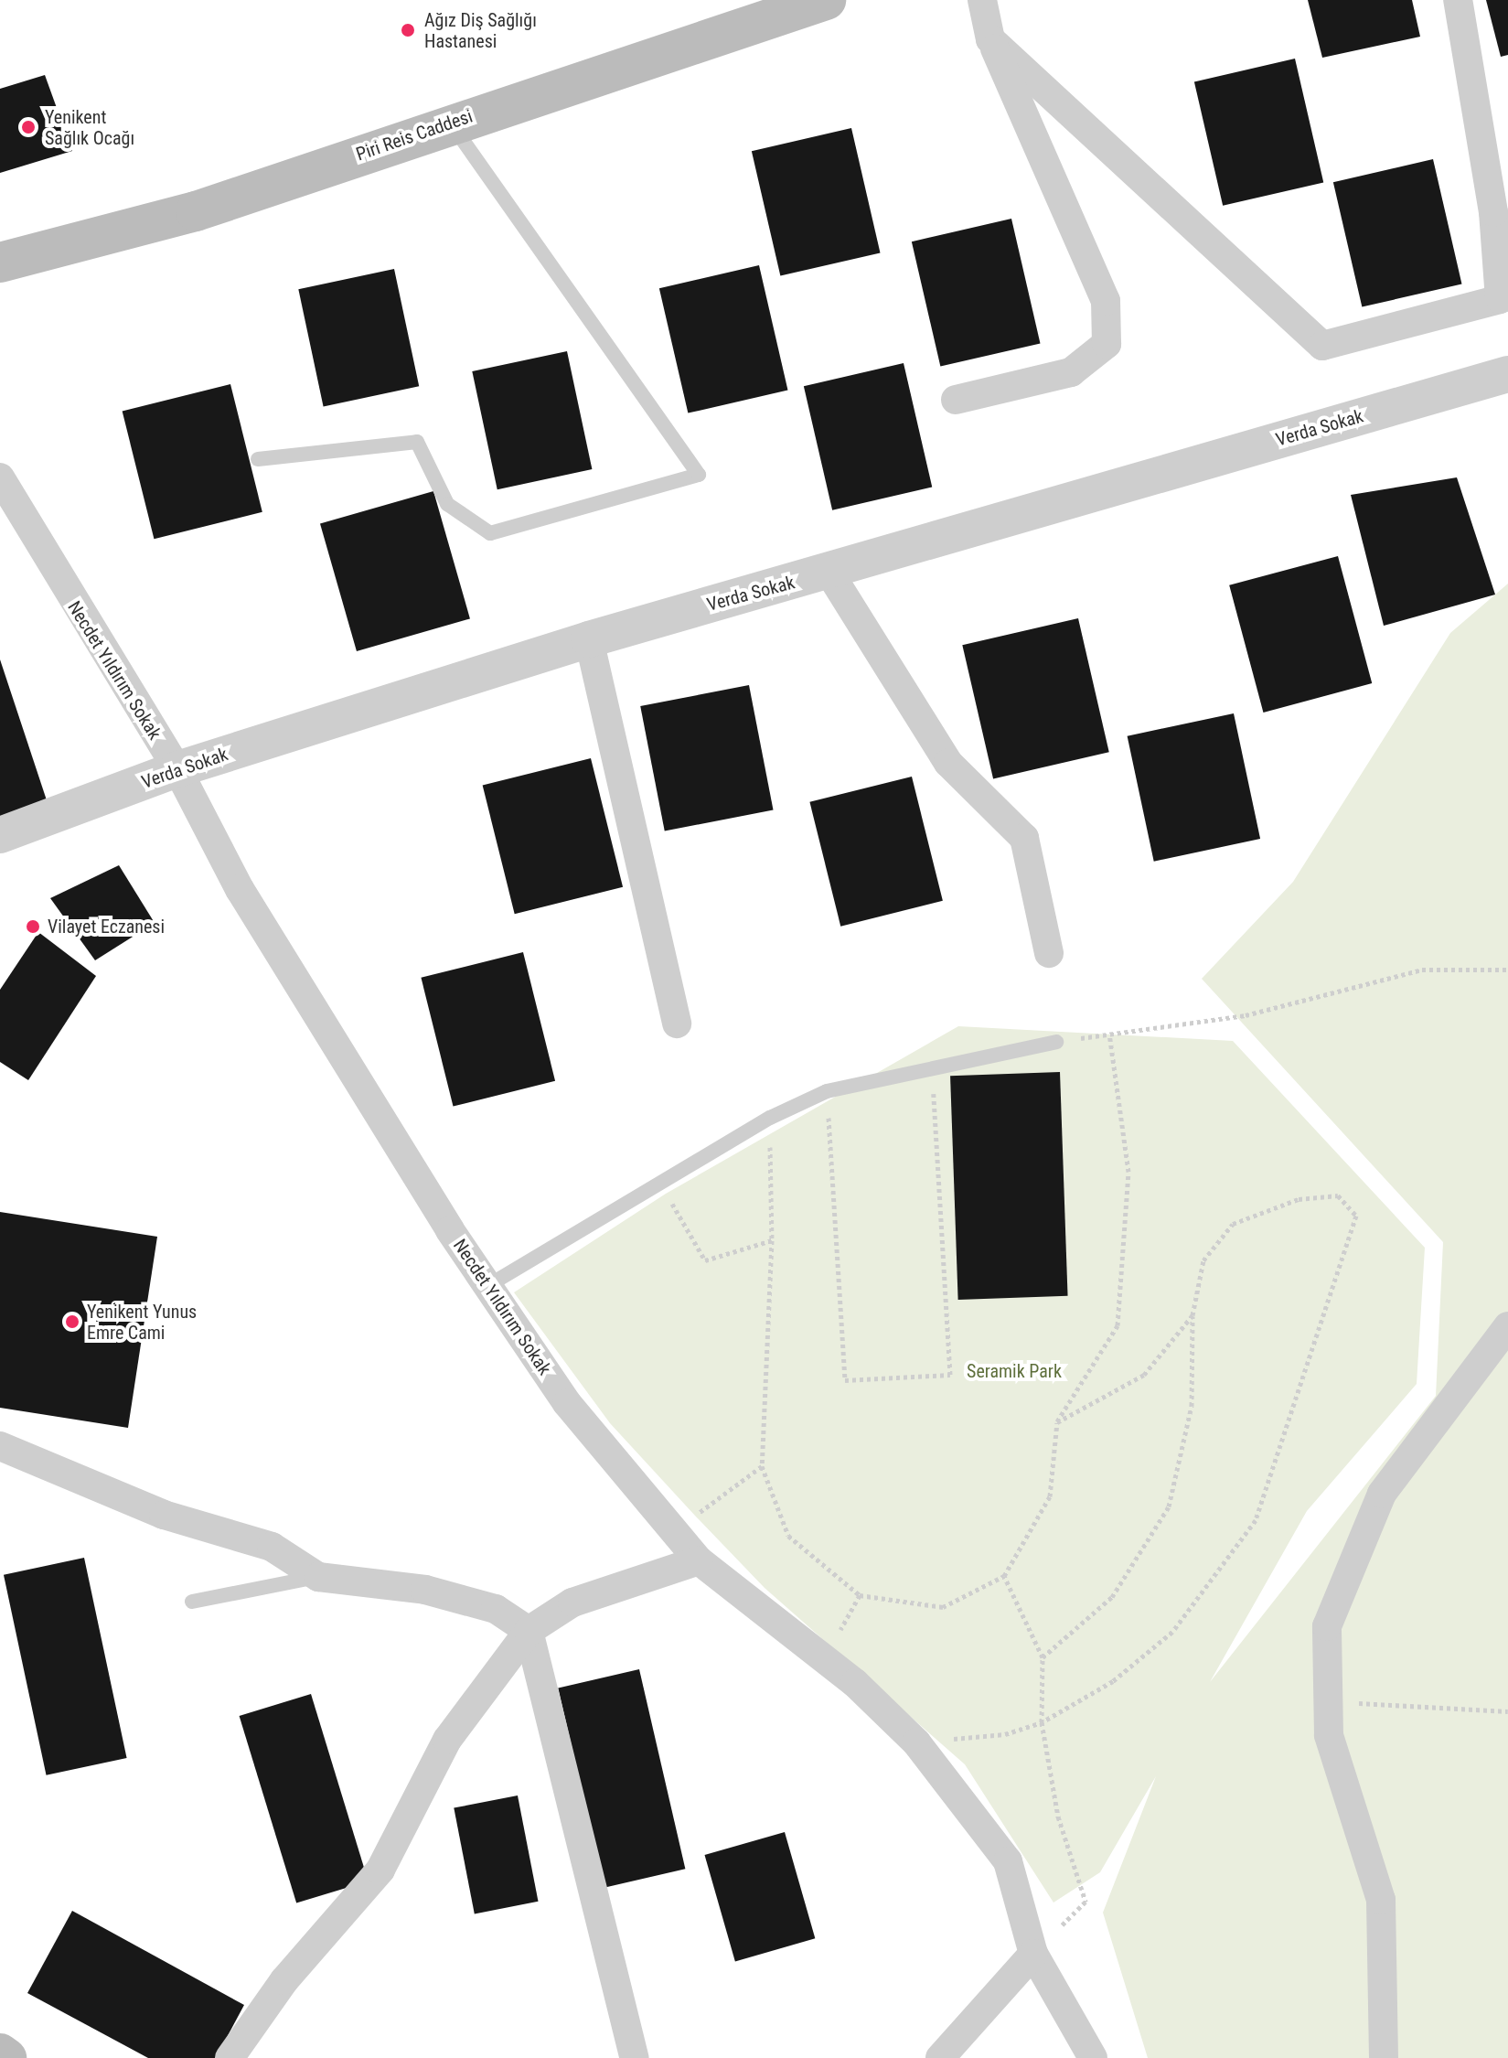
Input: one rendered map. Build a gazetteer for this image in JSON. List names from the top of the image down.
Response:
{
  "streets": {
    "main road": ["Piri Reis Caddesi"],
    "street": ["Verda Sokak", "Necdet Yıldırım Sokak"]
  },
  "crossings": [
    ["Verda Sokak", "Necdet Yıldırım Sokak"]
  ],
  "parks": ["Seramik Park"],
  "places": [
    "Ağız Diş Sağlığı Hastanesi",
    "Yenikent Sağlık Ocağı",
    "Vilayet Eczanesi",
    "Yenikent Yunus Emre Cami"
  ]
}
